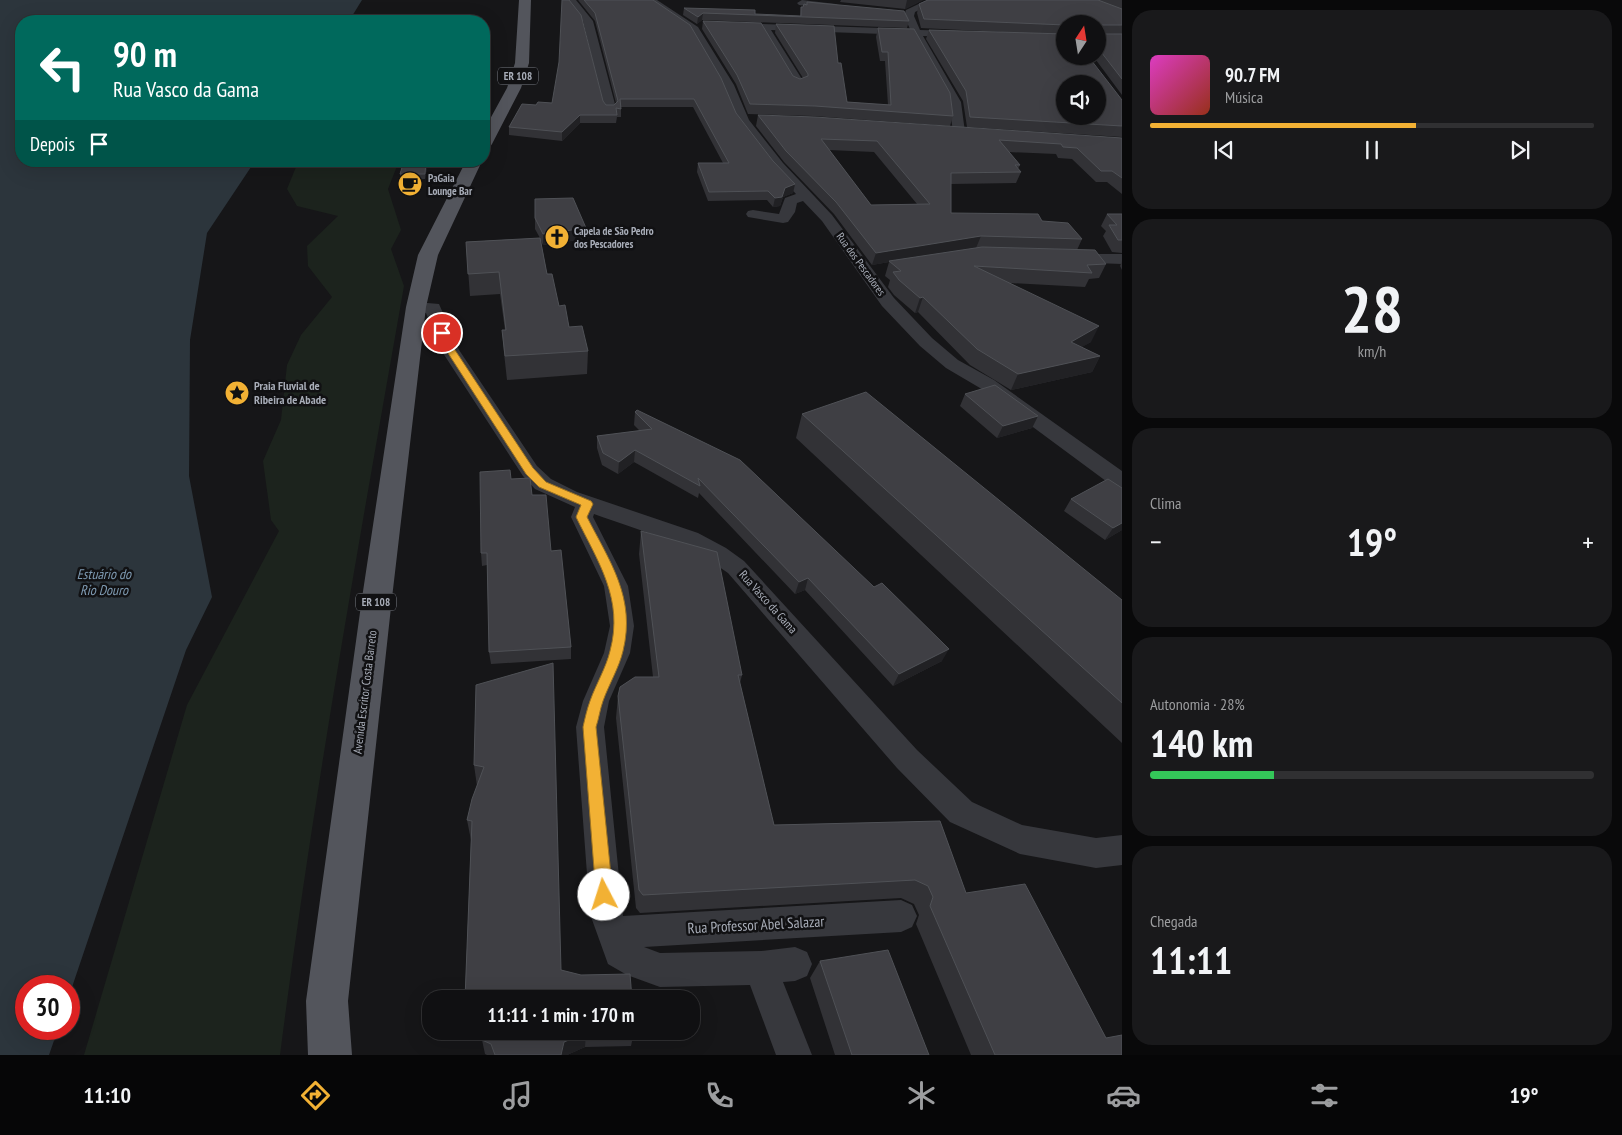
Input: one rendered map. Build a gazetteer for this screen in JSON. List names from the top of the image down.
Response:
{
  "streets": {
    "main road": ["ER 108", "Avenida Escritor Costa Barreto"],
    "street": ["Rua dos Pescadores", "Rua Vasco da Gama", "Rua Professor Abel Salazar"]
  },
  "crossings": [
    ["Rua Vasco da Gama", "Avenida Escritor Costa Barreto"]
  ],
  "water": ["Estuário do Rio Douro"],
  "places": {
    "cafe": ["PaGaia Lounge Bar"],
    "church": ["Capela de São Pedro dos Pescadores"],
    "place": ["Praia Fluvial de Ribeira de Abade"]
  },
  "north": "top",
  "page": {
    "turn": ["90 m", "Rua Vasco da Gama"],
    "song": ["90.7 FM", "Música"],
    "then": "Depois",
    "tile": [
      ["28", "km/h"],
      "Clima",
      ["Autonomia · 28%", "140 km"],
      ["Chegada", "11:11"]
    ],
    "heat": ["−", "19°", "+"],
    "limit": "30",
    "trip": "11:11 · 1 min · 170 m",
    "tabs": ["11:10", "19°"]
  }
}
